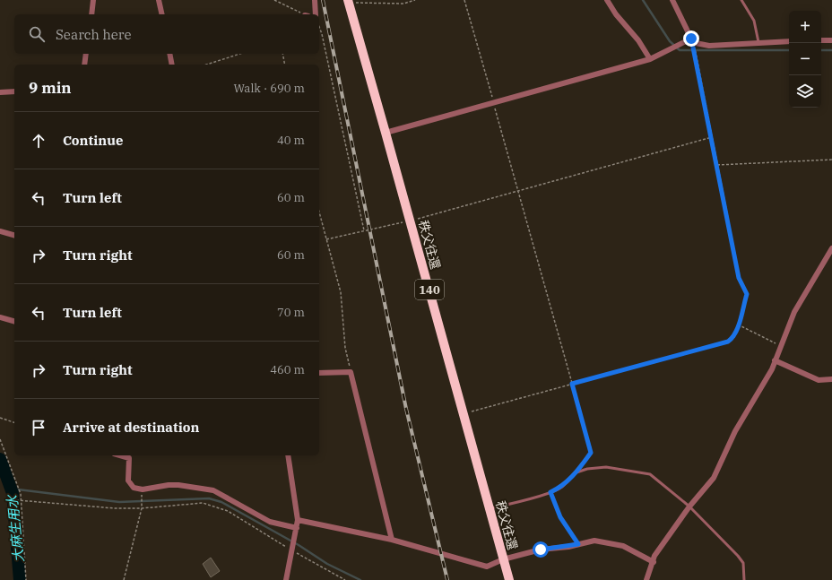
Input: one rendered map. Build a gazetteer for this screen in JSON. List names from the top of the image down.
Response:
{
  "streets": {
    "highway": ["秩父往還", "140"]
  },
  "water": ["大麻生用水"],
  "page": {
    "map_buttons": ["+", "−"],
    "search": "Search here",
    "heading": ["9 min", "Walk · 690 m"],
    "list": [
      ["Continue", "40 m"],
      ["Turn left", "60 m"],
      ["Turn right", "60 m"],
      ["Turn left", "70 m"],
      ["Turn right", "460 m"],
      "Arrive at destination"
    ]
  }
}
